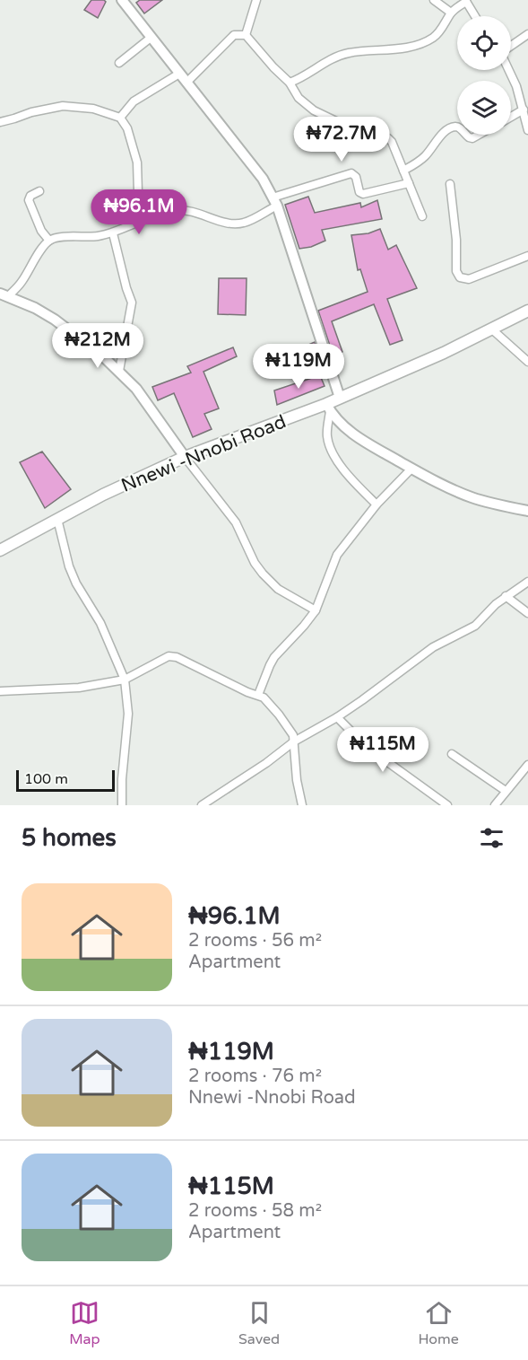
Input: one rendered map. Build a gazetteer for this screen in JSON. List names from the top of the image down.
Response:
{
  "streets": {
    "main road": ["Nnewi -Nnobi Road"]
  },
  "scale_bar": "100 m",
  "page": {
    "price": [
      "₦72.7M",
      "₦96.1M",
      "₦212M",
      "₦119M",
      "₦115M"
    ],
    "scale": "100 m",
    "heading": "5 homes",
    "list": [
      {
        "name": "₦96.1M",
        "note": "2 rooms · 56 m² · Apartment"
      },
      {
        "name": "₦119M",
        "note": "2 rooms · 76 m² · Nnewi -Nnobi Road"
      },
      {
        "name": "₦115M",
        "note": "2 rooms · 58 m² · Apartment"
      }
    ],
    "tabs": ["Map", "Saved", "Home"]
  }
}
